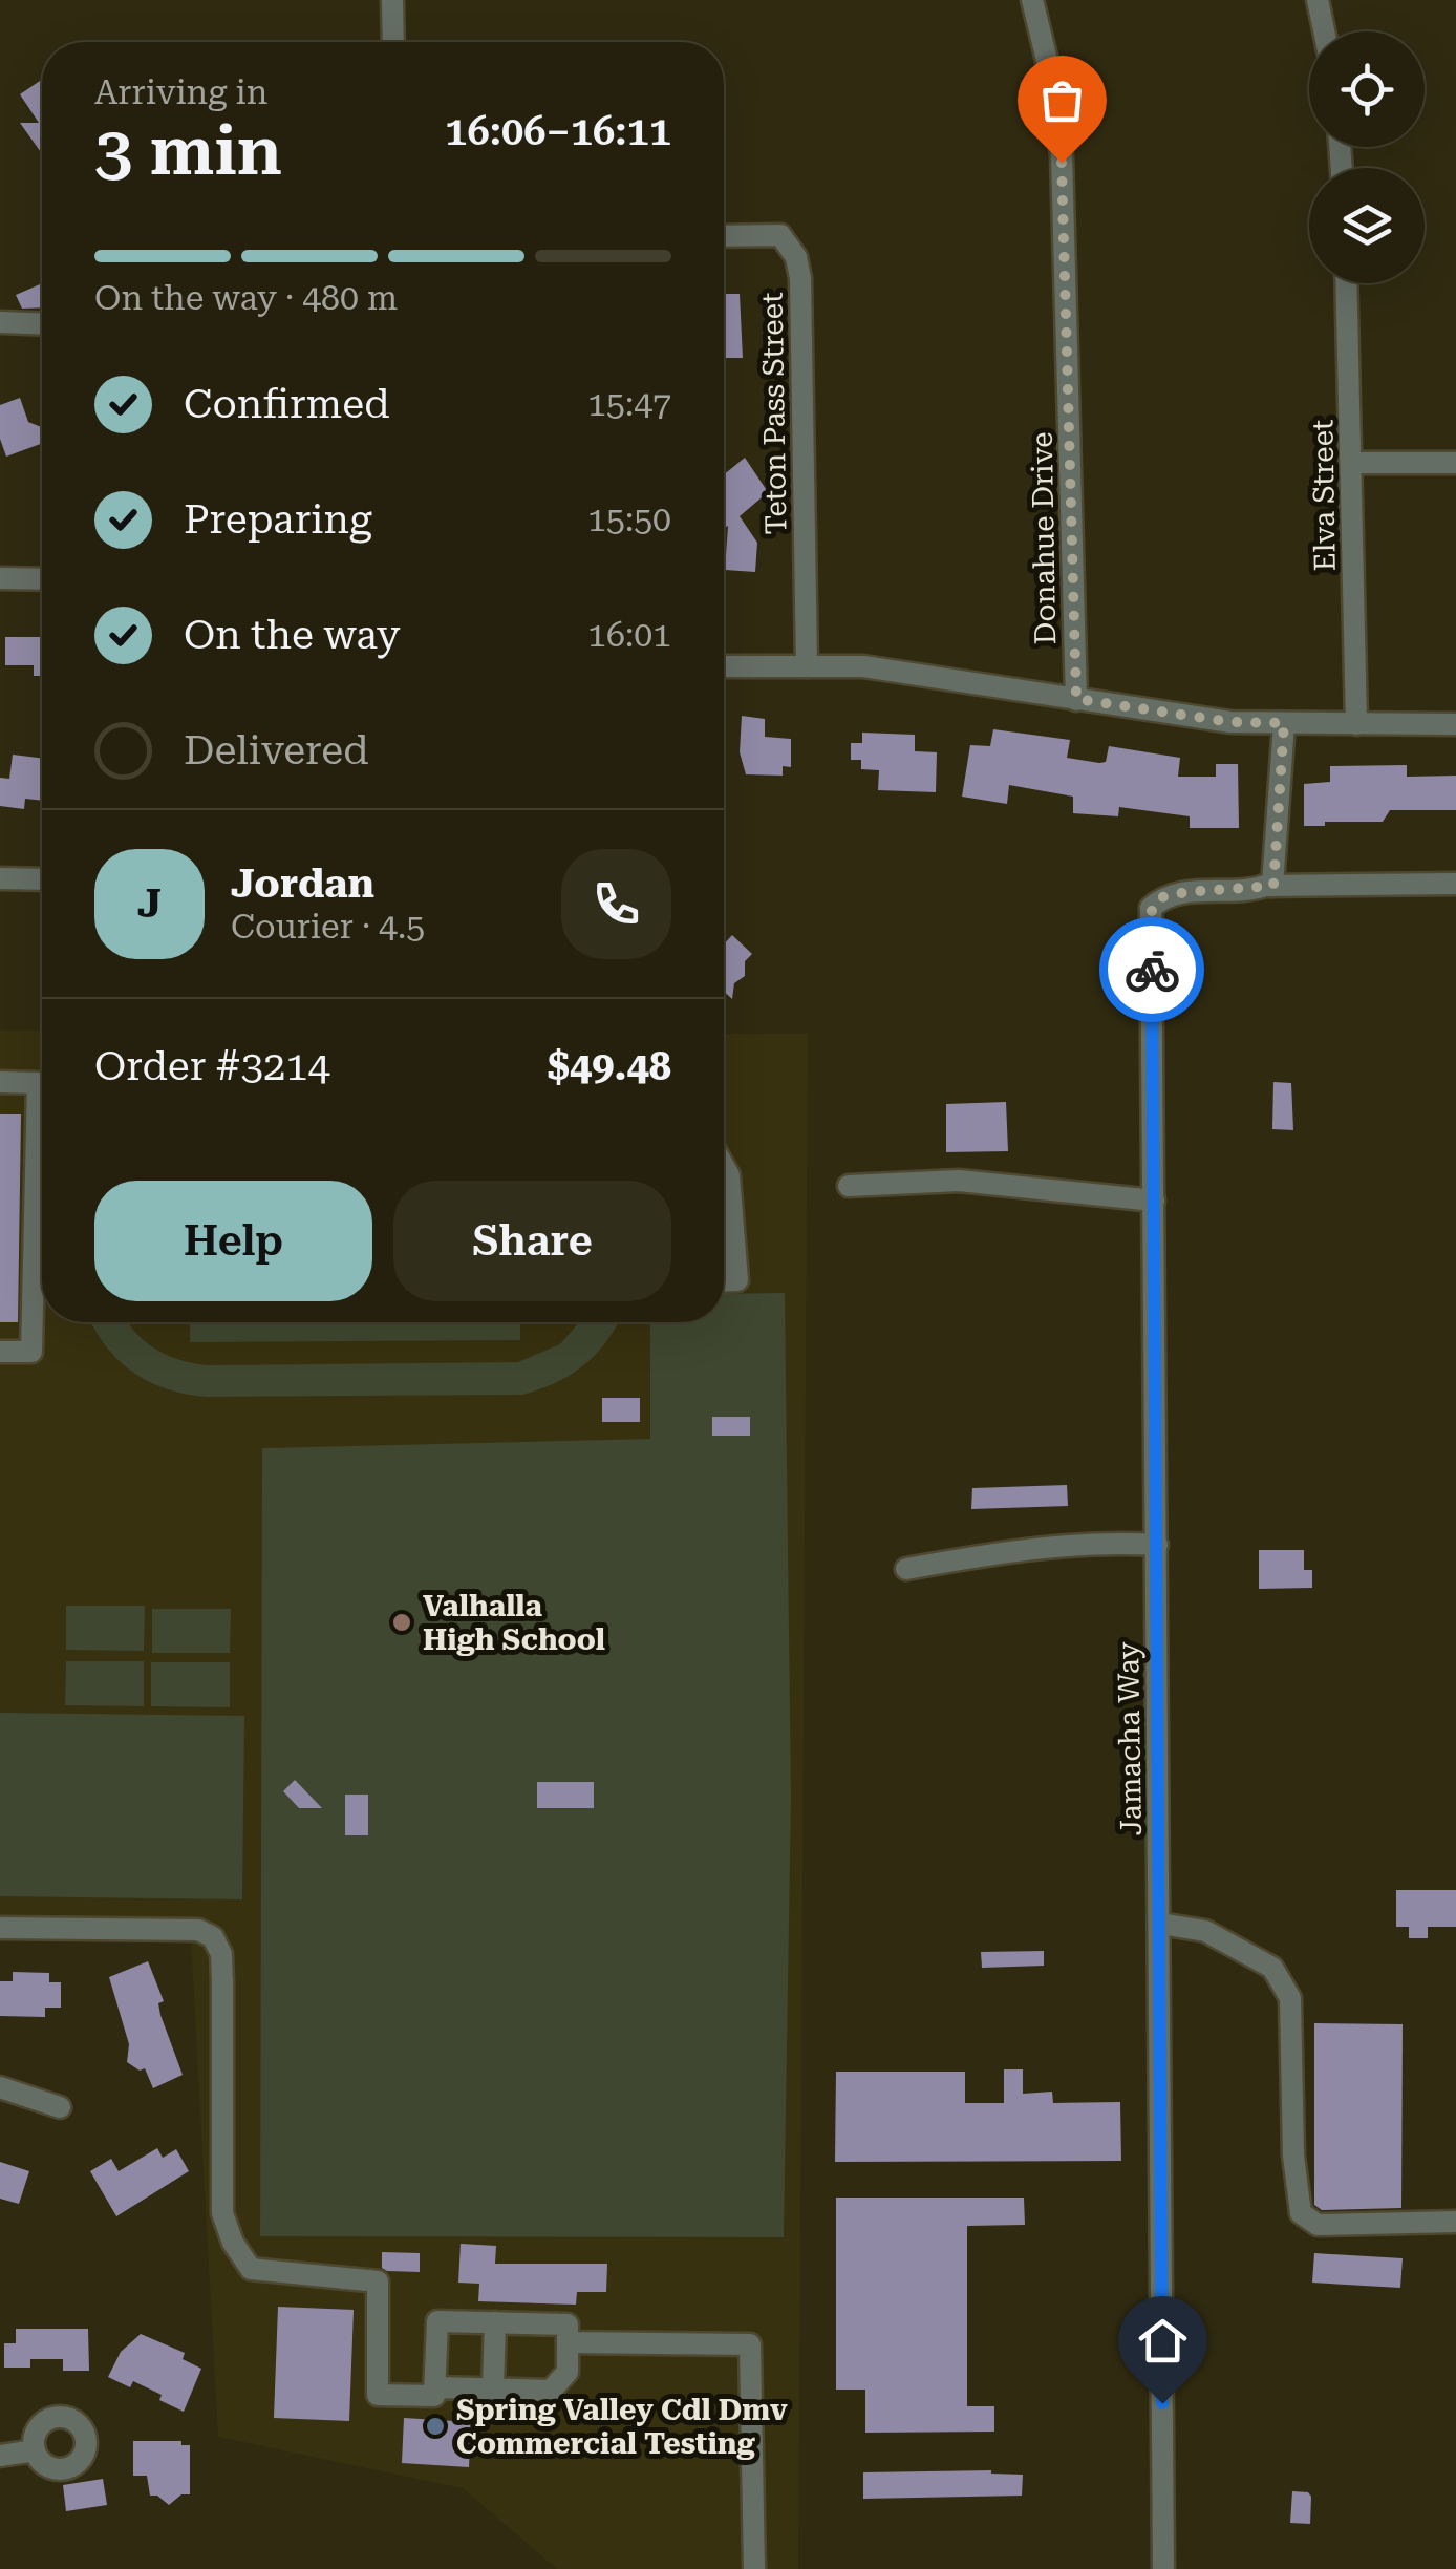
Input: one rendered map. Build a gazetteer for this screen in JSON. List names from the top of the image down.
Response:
{
  "streets": {
    "street": [
      "Teton Pass Street",
      "Elva Street",
      "Donahue Drive",
      "Jamacha Way"
    ]
  },
  "places": ["Valhalla High School", "Spring Valley Cdl Dmv Commercial Testing"],
  "page": {
    "heading": ["3 min", "Arriving in", "16:06–16:11"],
    "panel": [
      "Jordan",
      "Courier · 4.5",
      "Order #3214",
      "$49.48"
    ],
    "bar": "On the way · 480 m",
    "list": [
      ["Confirmed", "15:47"],
      ["Preparing", "15:50"],
      ["On the way", "16:01"],
      "Delivered"
    ],
    "round": "J",
    "buttons": ["Help", "Share"]
  }
}
